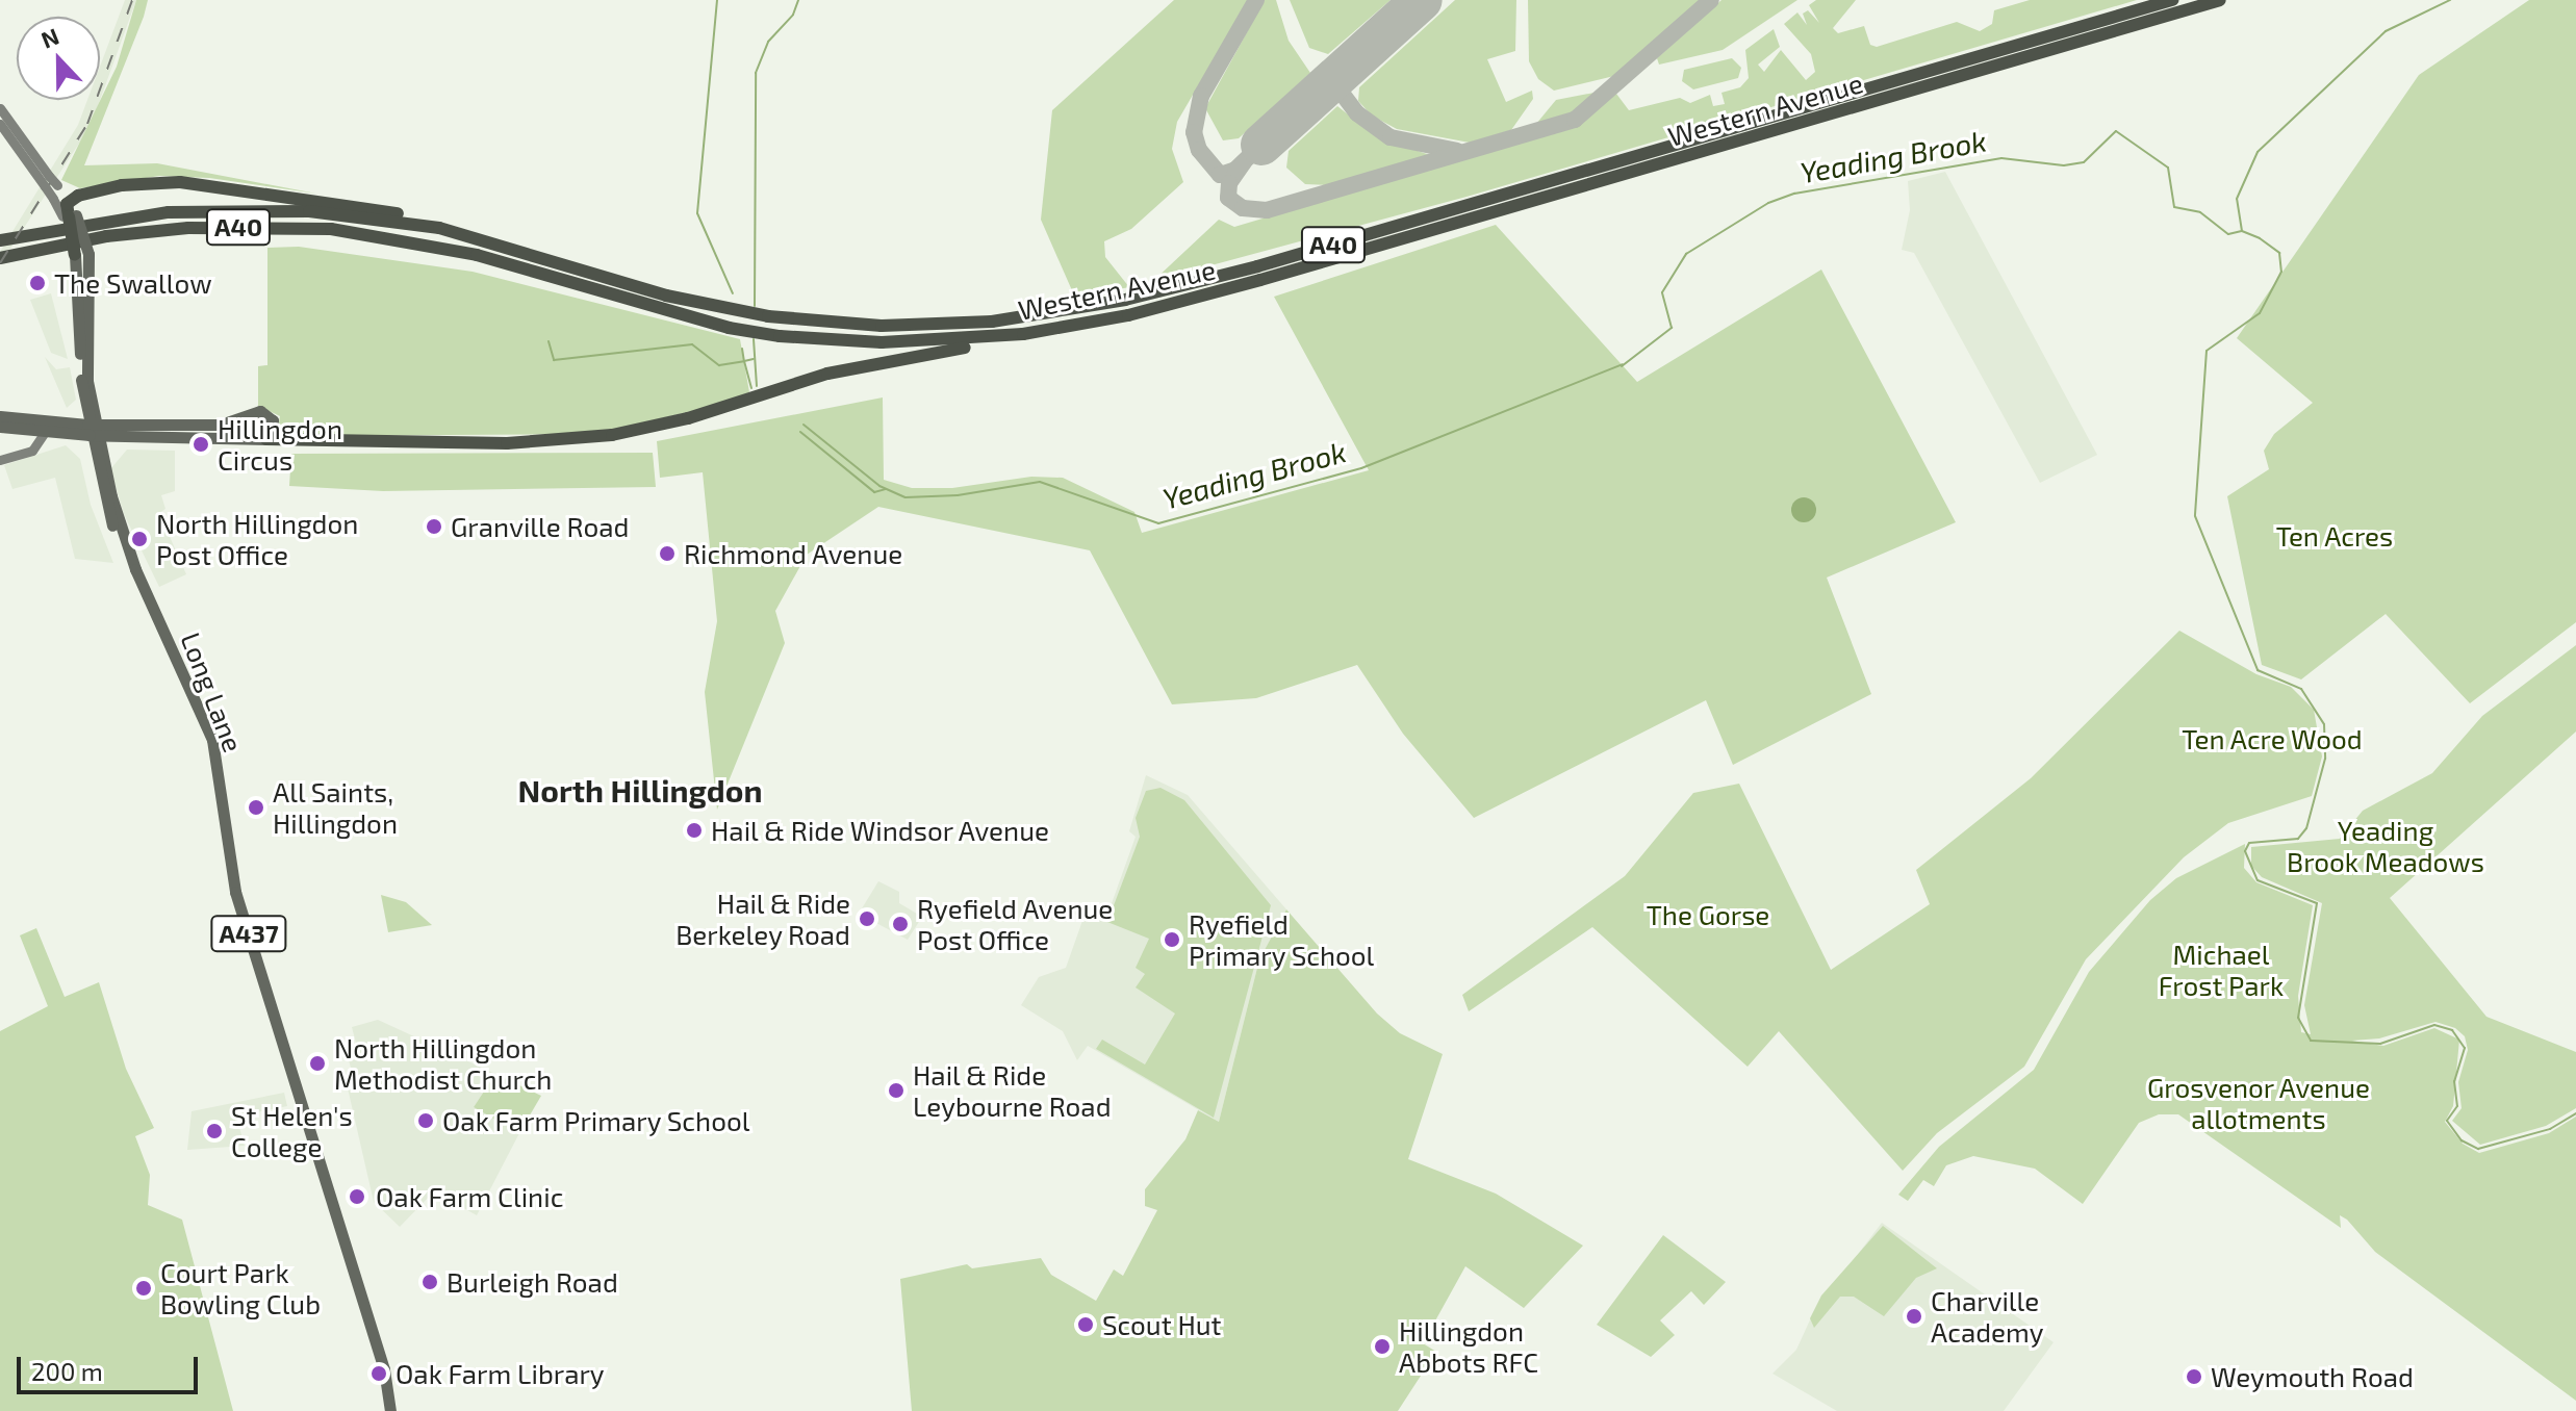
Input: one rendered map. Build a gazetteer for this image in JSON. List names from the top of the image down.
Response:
{
  "streets": {
    "highway": ["Western Avenue", "A40"],
    "main road": ["Long Lane", "A437"]
  },
  "districts": ["North Hillingdon"],
  "water": ["Yeading Brook"],
  "parks": [
    "Ten Acres",
    "Ten Acre Wood",
    "Yeading Brook Meadows",
    "The Gorse",
    "Michael Frost Park",
    "Grosvenor Avenue allotments"
  ],
  "places": [
    "The Swallow",
    "Hillingdon Circus",
    "Granville Road",
    "North Hillingdon Post Office",
    "Richmond Avenue",
    "All Saints, Hillingdon",
    "Hail & Ride Windsor Avenue",
    "Hail & Ride Berkeley Road",
    "Ryefield Avenue Post Office",
    "Ryefield Primary School",
    "North Hillingdon Methodist Church",
    "Hail & Ride Leybourne Road",
    "Oak Farm Primary School",
    "St Helen's College",
    "Oak Farm Clinic",
    "Burleigh Road",
    "Court Park Bowling Club",
    "Charville Academy",
    "Scout Hut",
    "Hillingdon Abbots RFC",
    "Oak Farm Library",
    "Weymouth Road"
  ],
  "scale_bar": "200 m",
  "north": "top"
}
